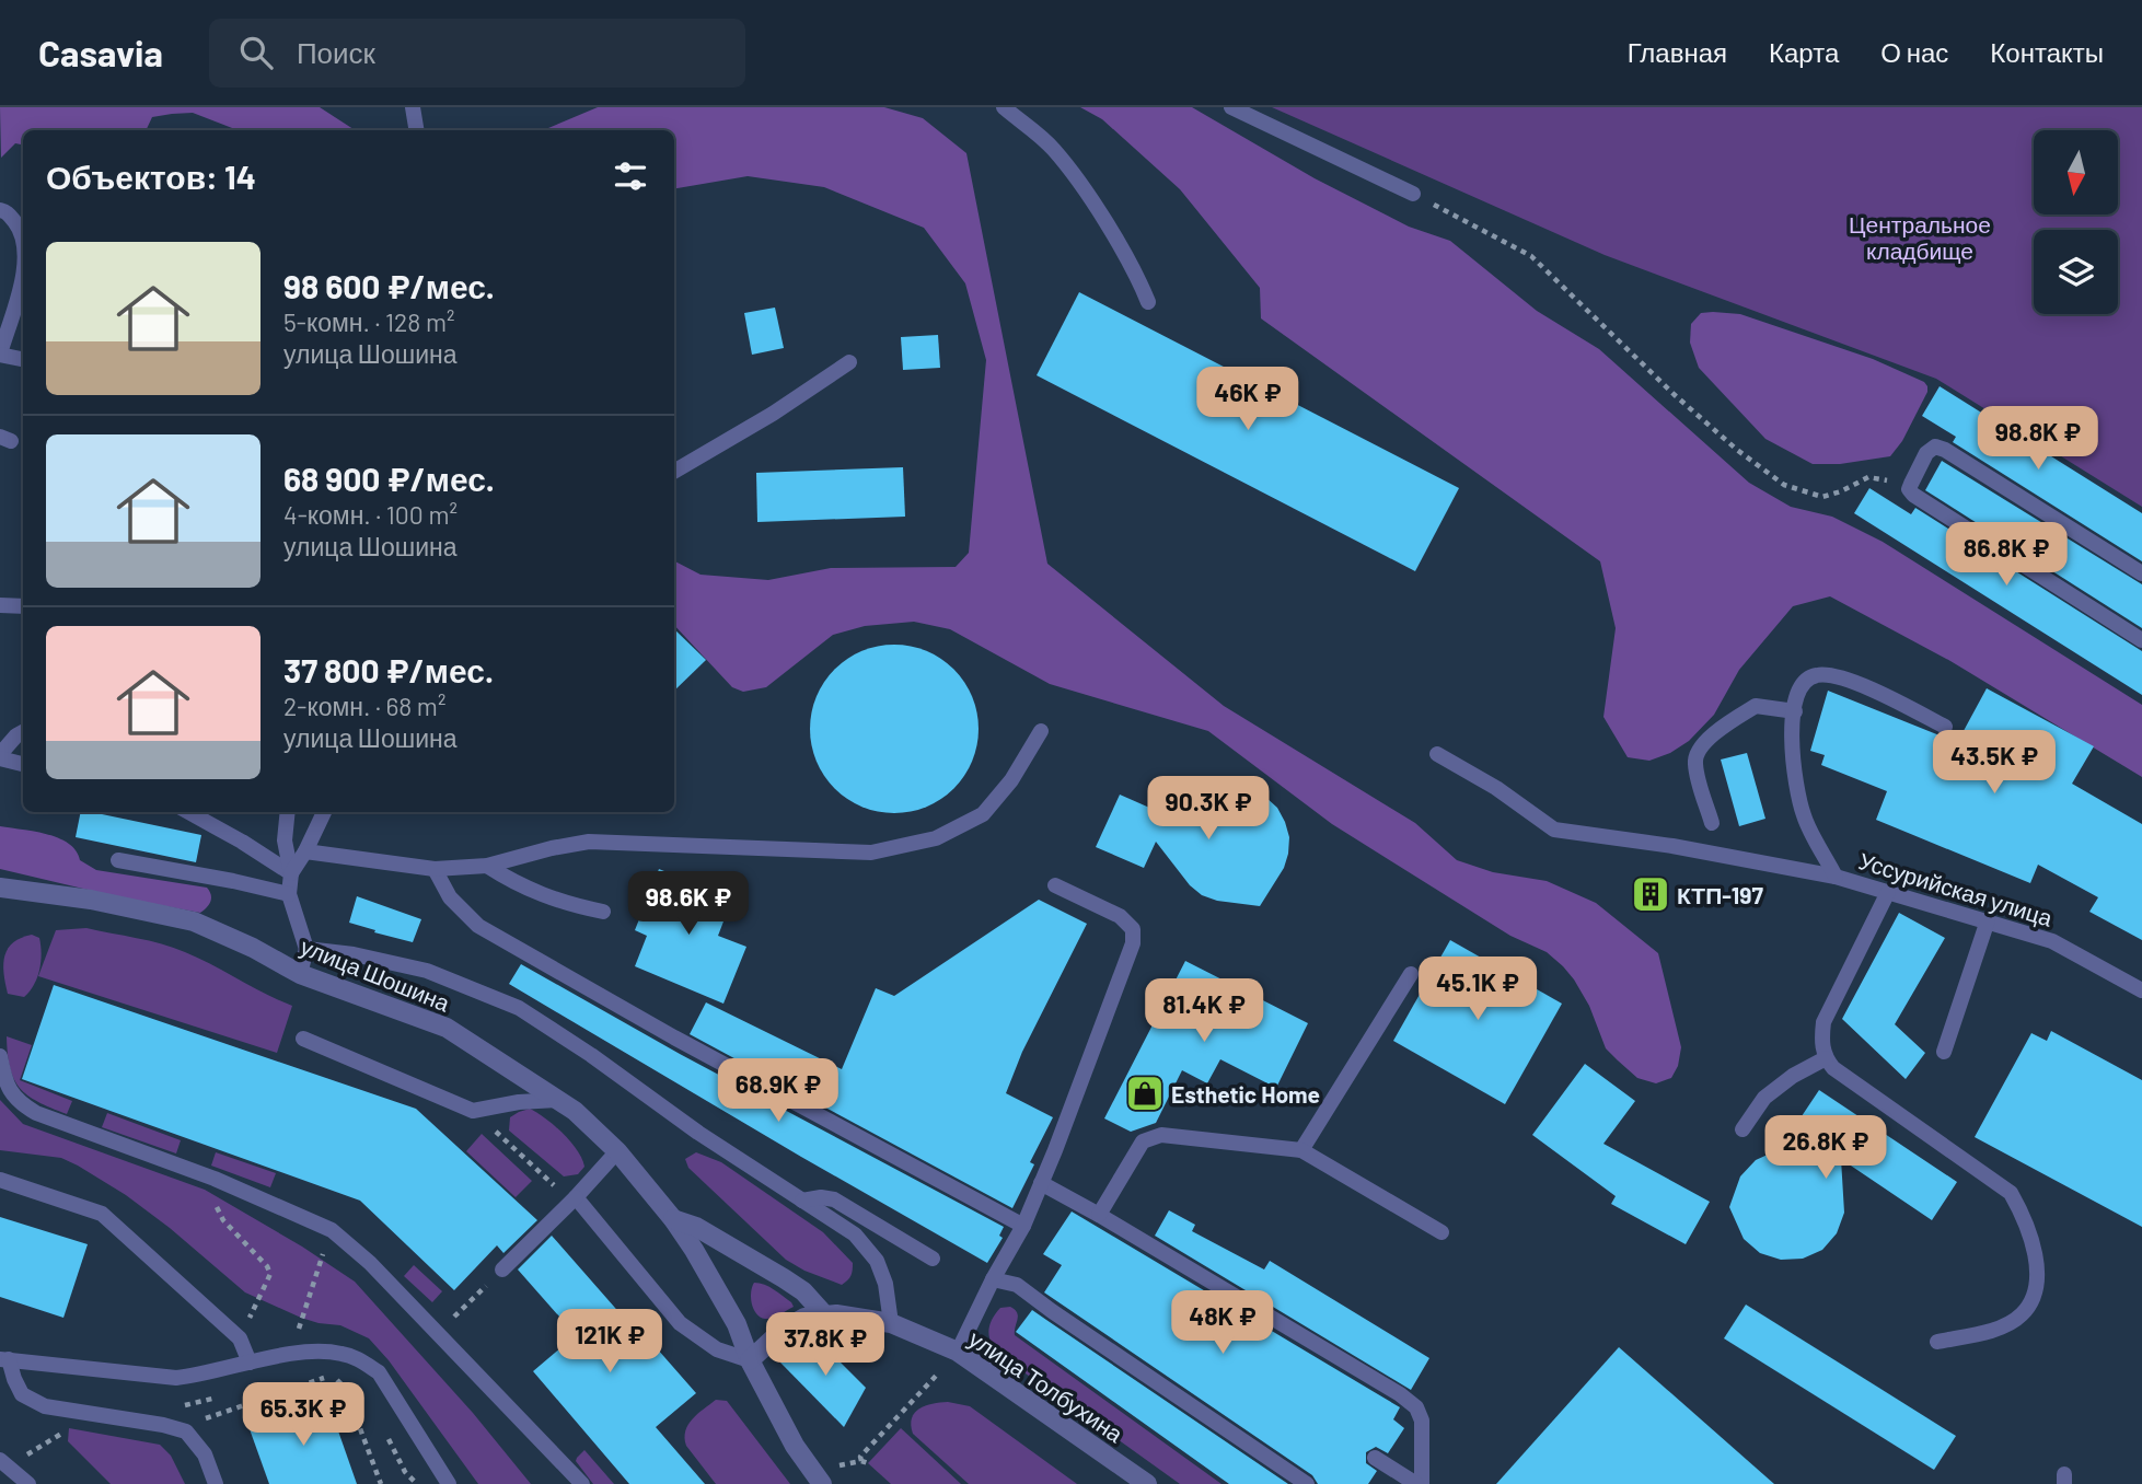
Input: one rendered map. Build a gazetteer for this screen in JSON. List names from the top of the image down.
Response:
{
  "streets": {
    "street": ["улица Шошина", "улица Толбухина"],
    "lane": ["Уссурийская улица"]
  },
  "crossings": [
    ["улица Шошина", "улица Толбухина"]
  ],
  "parks": ["Центральное кладбище"],
  "places": {
    "building": ["КТП-197"],
    "shop": ["Esthetic Home"]
  },
  "north": "bottom",
  "page": {
    "header": "Casavia",
    "search": "Поиск",
    "nav": [
      "Главная",
      "Карта",
      "О нас",
      "Контакты"
    ],
    "heading": "Объектов: 14",
    "list": [
      {
        "name": "98 600 ₽/мес.",
        "note": "5-комн. · 128 m² · улица Шошина"
      },
      {
        "name": "68 900 ₽/мес.",
        "note": "4-комн. · 100 m² · улица Шошина"
      },
      {
        "name": "37 800 ₽/мес.",
        "note": "2-комн. · 68 m² · улица Шошина"
      }
    ],
    "price": [
      "46K ₽",
      "98.8K ₽",
      "86.8K ₽",
      "43.5K ₽",
      "90.3K ₽",
      "98.6K ₽",
      "45.1K ₽",
      "81.4K ₽",
      "68.9K ₽",
      "26.8K ₽",
      "48K ₽",
      "121K ₽",
      "37.8K ₽",
      "65.3K ₽"
    ]
  }
}
